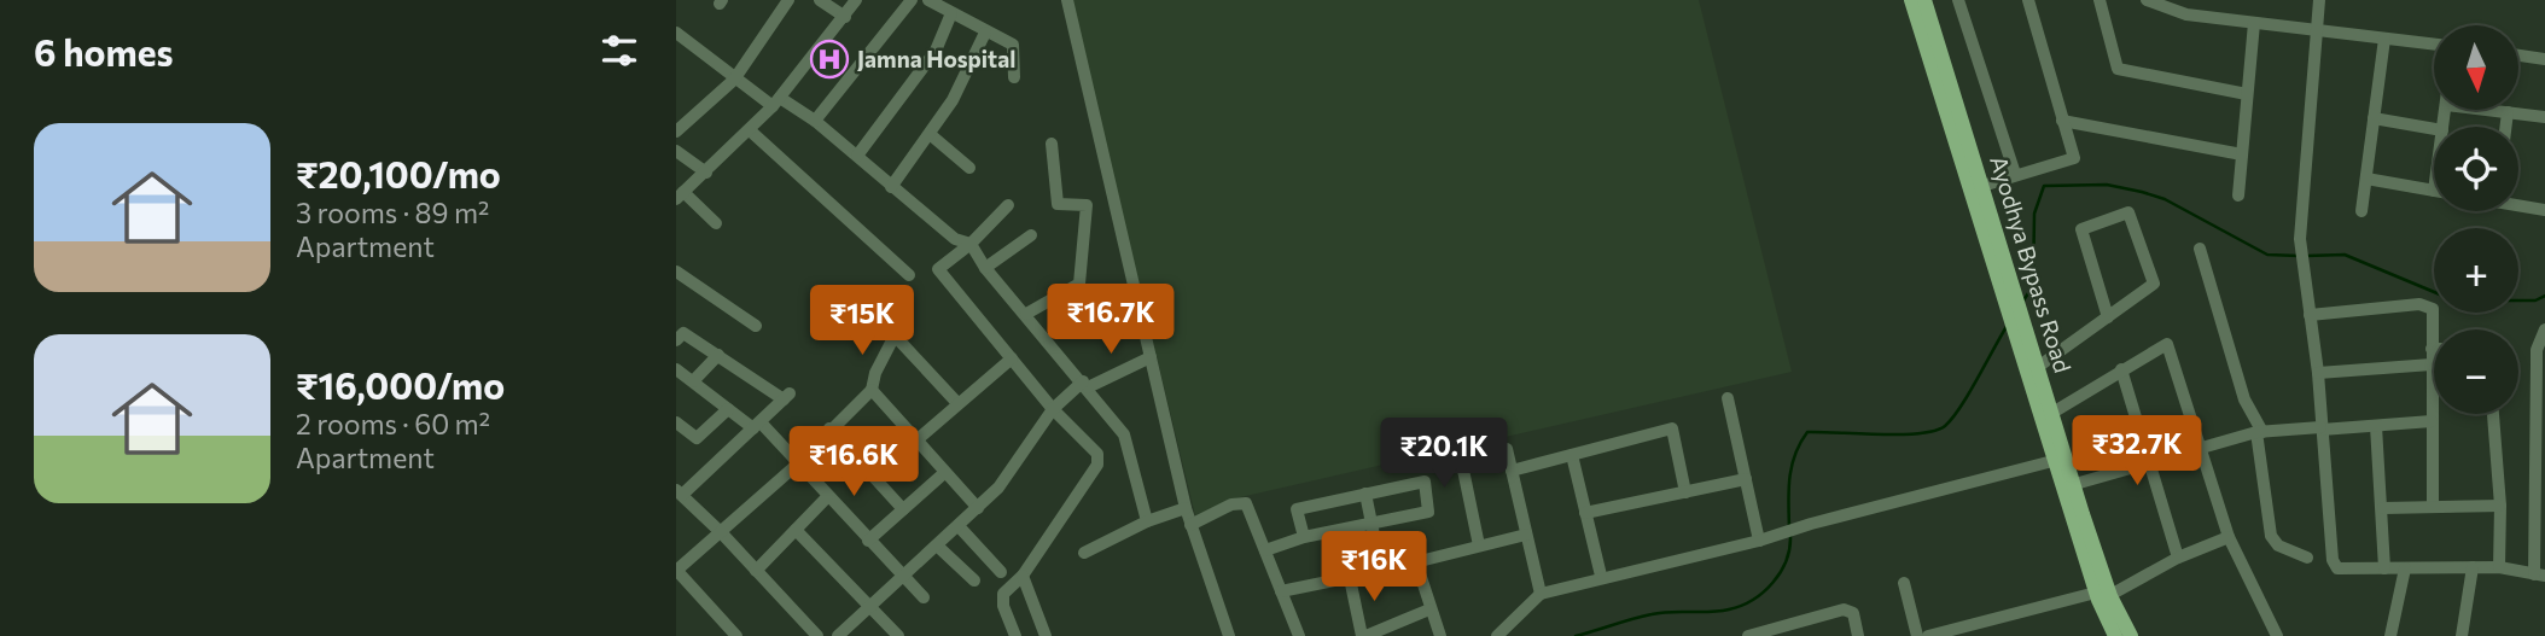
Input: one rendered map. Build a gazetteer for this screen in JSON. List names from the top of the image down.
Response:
{
  "streets": {
    "main road": ["Ayodhya Bypass Road"]
  },
  "places": {
    "hospital": ["Jamna Hospital"]
  },
  "north": "bottom",
  "page": {
    "heading": "6 homes",
    "map_buttons": ["+", "−"],
    "list": [
      {
        "name": "₹20,100/mo",
        "note": "3 rooms · 89 m² · Apartment"
      },
      {
        "name": "₹16,000/mo",
        "note": "2 rooms · 60 m² · Apartment"
      }
    ],
    "price": [
      "₹16.7K",
      "₹15K",
      "₹32.7K",
      "₹20.1K",
      "₹16.6K",
      "₹16K"
    ]
  }
}
